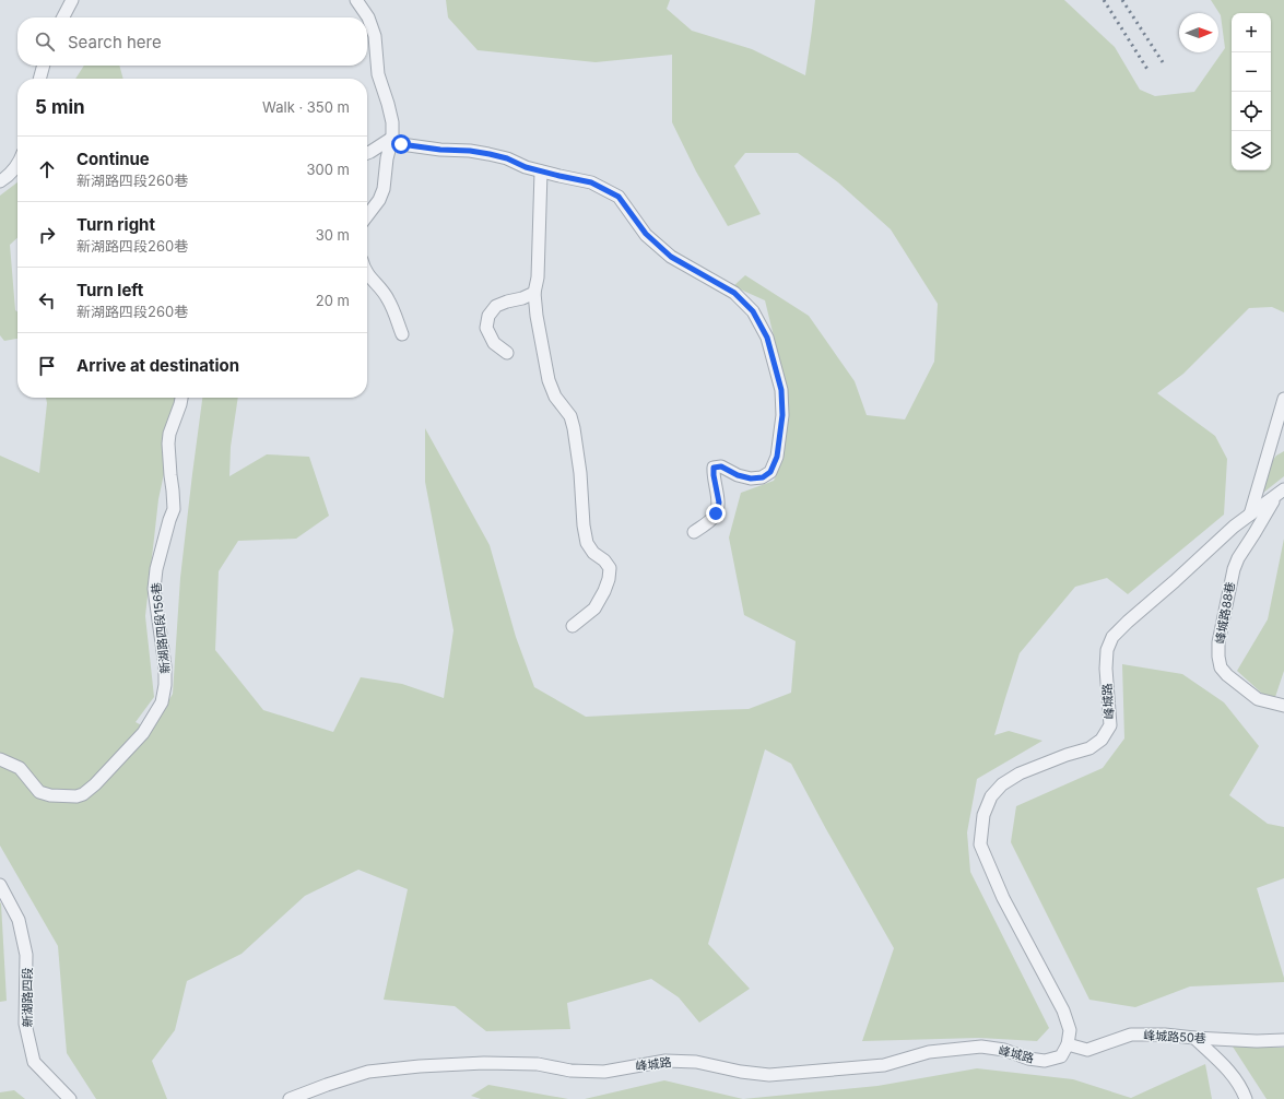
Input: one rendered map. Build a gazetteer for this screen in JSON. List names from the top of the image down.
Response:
{
  "streets": {
    "street": [
      "峰城路88巷",
      "新湖路四段156巷",
      "峰城路",
      "新湖路四段",
      "峰城路50巷"
    ]
  },
  "crossings": [
    ["峰城路88巷", "峰城路"],
    ["峰城路", "峰城路50巷"]
  ],
  "north": "right",
  "page": {
    "map_buttons": ["+", "−"],
    "search": "Search here",
    "heading": ["5 min", "Walk · 350 m"],
    "list": [
      ["Continue", "新湖路四段260巷", "300 m"],
      ["Turn right", "新湖路四段260巷", "30 m"],
      ["Turn left", "新湖路四段260巷", "20 m"],
      "Arrive at destination"
    ]
  }
}
